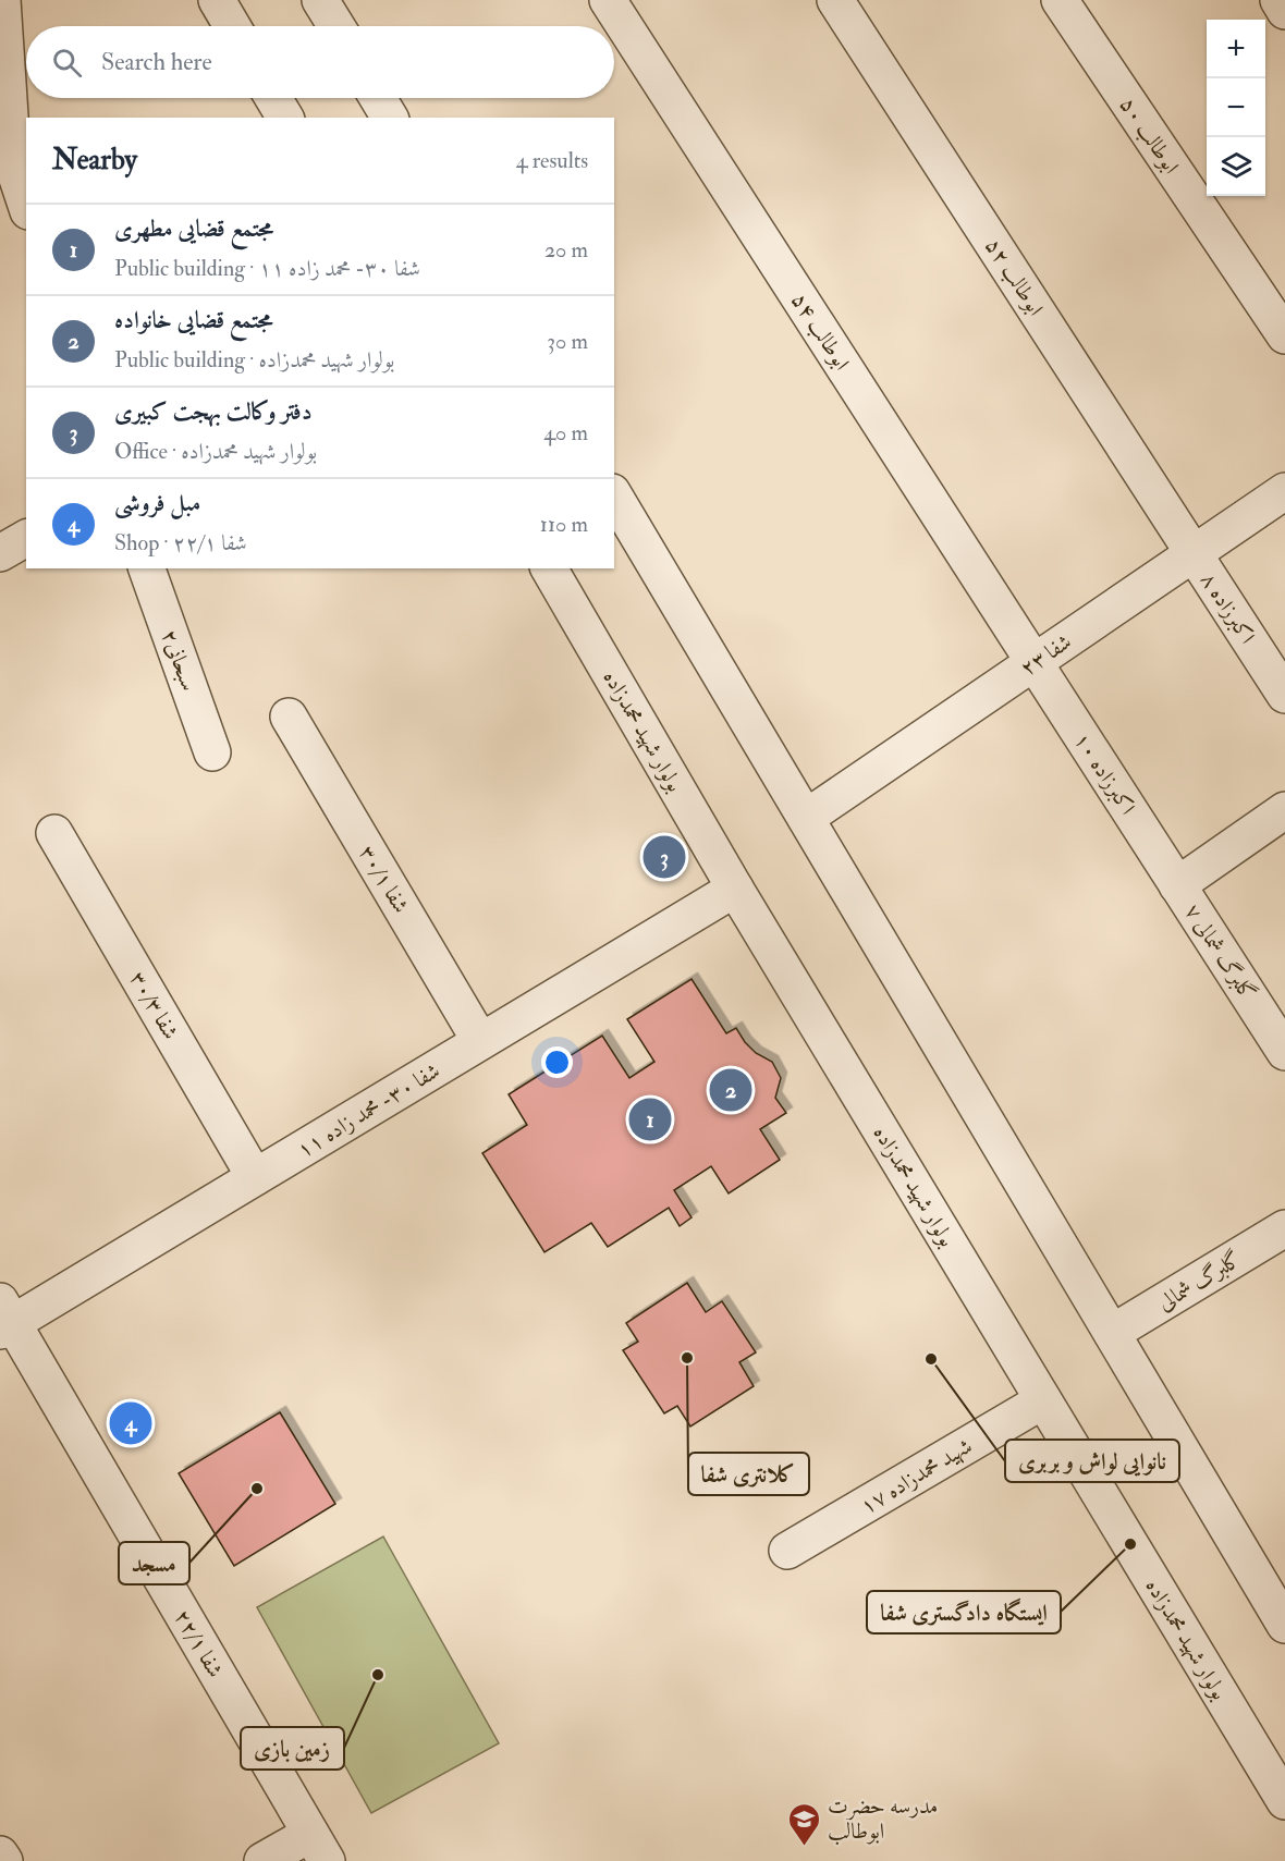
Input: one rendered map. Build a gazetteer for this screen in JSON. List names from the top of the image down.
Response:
{
  "streets": {
    "street": [
      "ابوطالب ۵۰",
      "ابوطالب ۵۲",
      "ابوطالب ۵۴",
      "اکبرزاده ۸",
      "شفا ۲۳",
      "سبحانی۲",
      "بولوار شهید محمدزاده",
      "اکبرزاده ۱۰",
      "شفا ۳۰/۱",
      "گلبرگ شمالی ۷",
      "۳۰/۳ شفا",
      "شفا ۳۰- محمد زاده ۱۱",
      "گلبرگ شمالی",
      "شهید محمدزاده ۱۷",
      "۲۲/۱ شفا"
    ]
  },
  "crossings": [
    ["ابوطالب ۵۲", "اکبرزاده ۸"],
    ["ابوطالب ۵۲", "شفا ۲۳"],
    ["ابوطالب ۵۴", "شفا ۲۳"],
    ["ابوطالب ۵۴", "اکبرزاده ۱۰"],
    ["اکبرزاده ۸", "شفا ۲۳"],
    ["شفا ۲۳", "اکبرزاده ۱۰"],
    ["بولوار شهید محمدزاده", "شفا ۳۰- محمد زاده ۱۱"],
    ["بولوار شهید محمدزاده", "شهید محمدزاده ۱۷"],
    ["اکبرزاده ۱۰", "گلبرگ شمالی ۷"],
    ["شفا ۳۰/۱", "شفا ۳۰- محمد زاده ۱۱"],
    ["۳۰/۳ شفا", "شفا ۳۰- محمد زاده ۱۱"],
    ["شفا ۳۰- محمد زاده ۱۱", "۲۲/۱ شفا"]
  ],
  "places": {
    "other": [
      "کلانتری شفا",
      "نانوایی لواش و بربری",
      "مسجد",
      "ایستگاه دادگستری شفا",
      "زمین بازی"
    ],
    "school or university": ["مدرسه حضرت ابوطالب"]
  },
  "page": {
    "map_buttons": ["+", "−"],
    "search": "Search here",
    "heading": ["Nearby", "4 results"],
    "list": [
      {
        "mark": "1",
        "name": "مجتمع قضایی مطهری",
        "note": "Public building · شفا ۳۰- محمد زاده ۱۱",
        "value": "20 m"
      },
      {
        "mark": "2",
        "name": "مجتمع قضایی خانواده",
        "note": "Public building · بولوار شهید محمدزاده",
        "value": "30 m"
      },
      {
        "mark": "3",
        "name": "دفتر وکالت بهجت کبیری",
        "note": "Office · بولوار شهید محمدزاده",
        "value": "40 m"
      },
      {
        "mark": "4",
        "name": "مبل فروشی",
        "note": "Shop · ۲۲/۱ شفا",
        "value": "110 m"
      }
    ],
    "pins": [
      "3",
      "2",
      "1",
      "4"
    ]
  }
}
